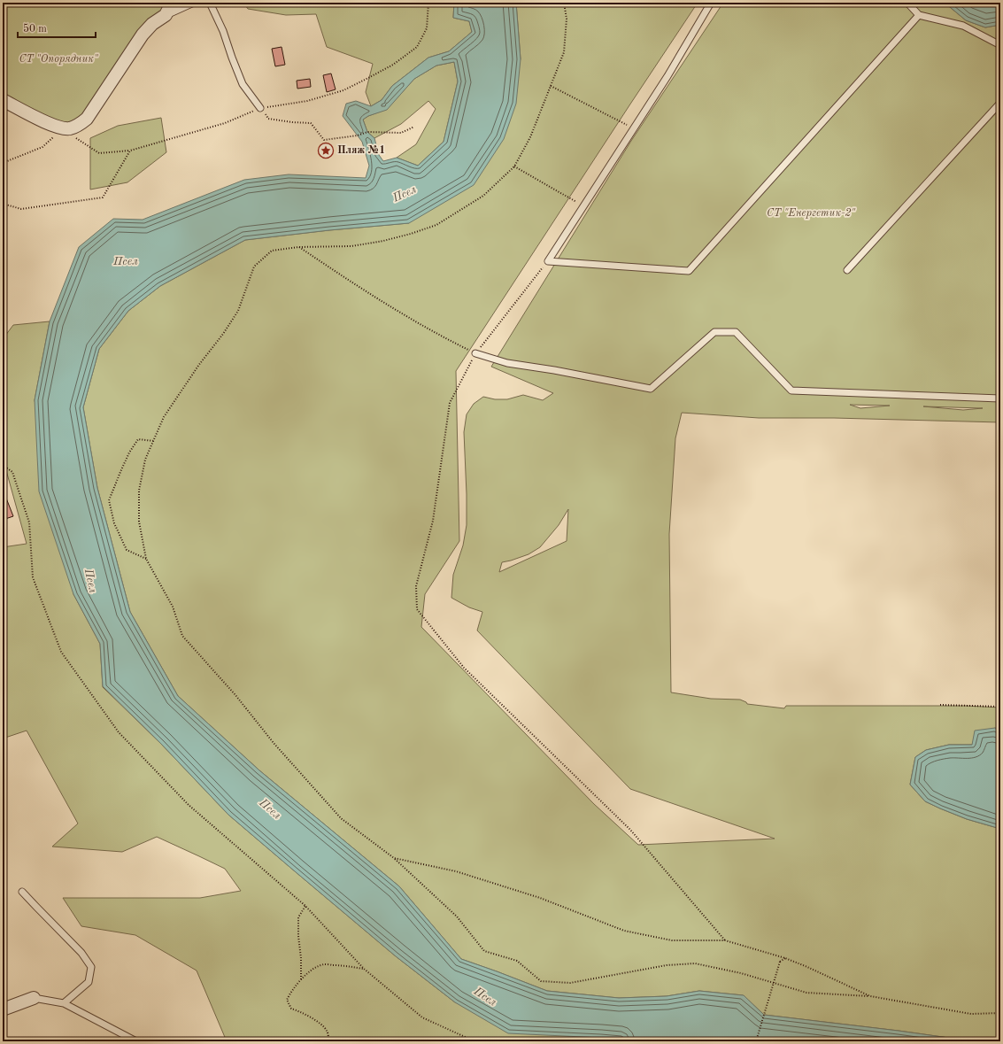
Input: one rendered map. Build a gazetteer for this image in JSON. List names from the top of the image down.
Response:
{
  "water": ["Псел"],
  "parks": ["СТ \"Опорядник\"", "СТ \"Енергетик-2\""],
  "places": {
    "place": ["Пляж №1"]
  },
  "scale_bar": "50 m"
}
